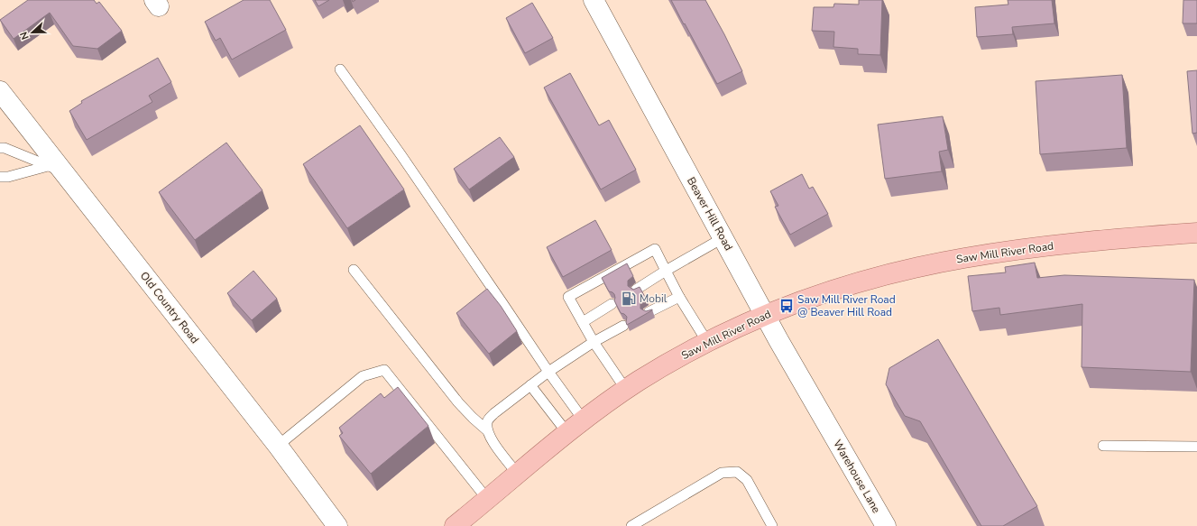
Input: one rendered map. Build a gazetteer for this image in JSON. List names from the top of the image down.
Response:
{
  "streets": {
    "main road": ["Saw Mill River Road"],
    "street": ["Beaver Hill Road", "Old Country Road", "Warehouse Lane"]
  },
  "crossings": [
    ["Beaver Hill Road", "Saw Mill River Road"],
    ["Beaver Hill Road", "Warehouse Lane"]
  ],
  "places": {
    "fuel station": ["Mobil"],
    "bus stop": ["Saw Mill River Road @ Beaver Hill Road"]
  },
  "north": "left"
}
